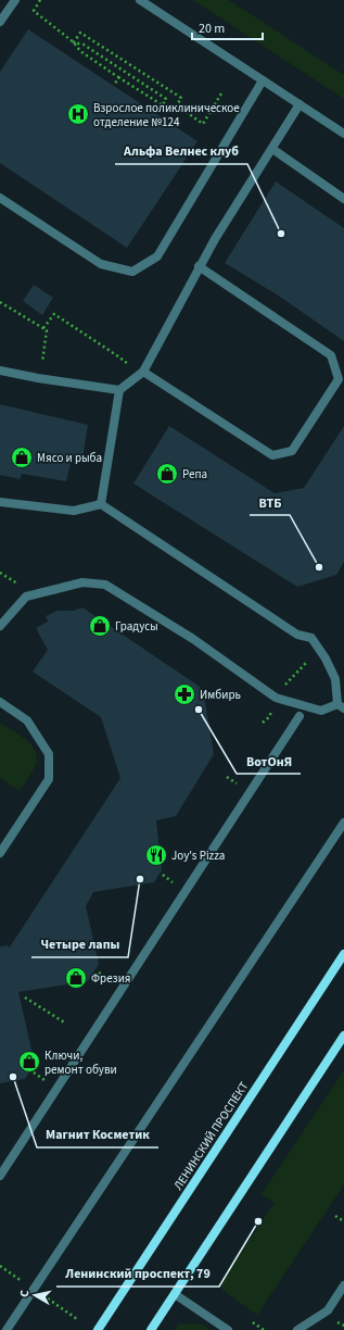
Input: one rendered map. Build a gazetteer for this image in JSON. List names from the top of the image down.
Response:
{
  "streets": {
    "main road": ["ЛЕНИНСКИЙ ПРОСПЕКТ"]
  },
  "places": {
    "hospital": ["Взрослое поликлиническое отделение №124"],
    "other": [
      "Альфа Велнес клуб",
      "ВТБ",
      "ВотОнЯ",
      "Четыре лапы",
      "Магнит Косметик",
      "Ленинский проспект, 79"
    ],
    "shop": [
      "Мясо и рыба",
      "Репа",
      "Градусы",
      "Фрезия",
      "Ключи, ремонт обуви"
    ],
    "pharmacy": ["Имбирь"],
    "restaurant": ["Joy's Pizza"]
  },
  "scale_bar": "20 m",
  "north": "left"
}
